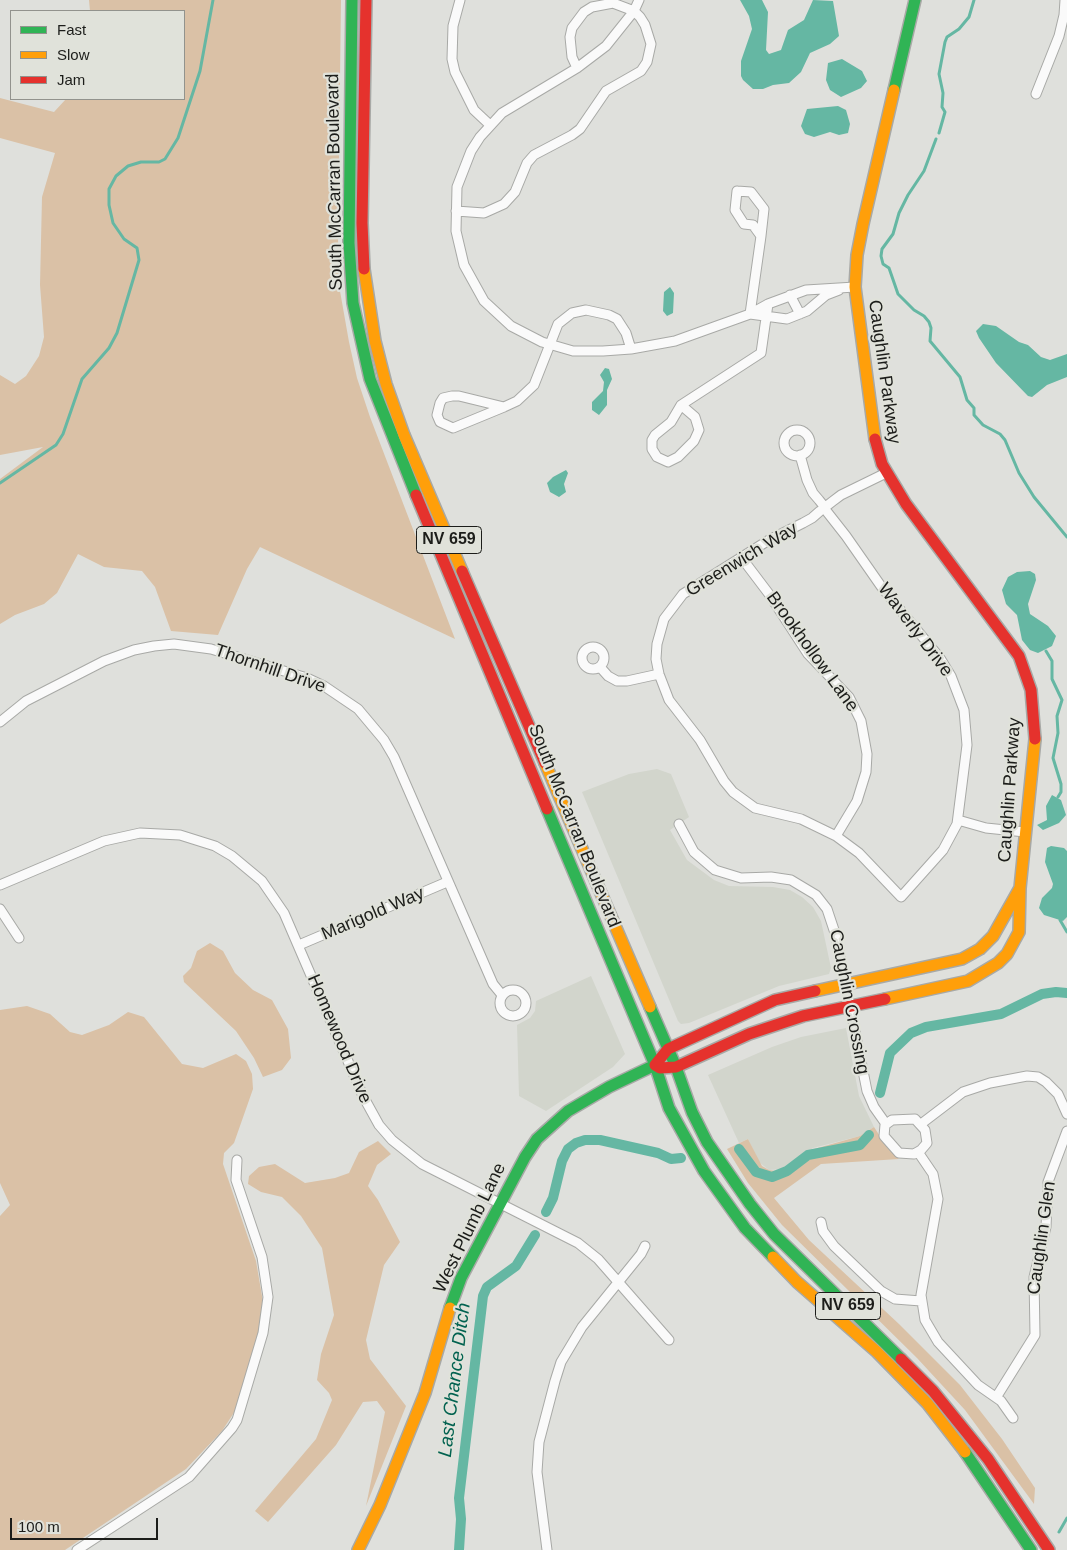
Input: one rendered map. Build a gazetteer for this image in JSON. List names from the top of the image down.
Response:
{
  "streets": {
    "main road": [
      "South McCarran Boulevard",
      "Caughlin Parkway",
      "NV 659",
      "West Plumb Lane"
    ],
    "street": [
      "Greenwich Way",
      "Waverly Drive",
      "Brookhollow Lane",
      "Thornhill Drive",
      "Marigold Way",
      "Caughlin Crossing",
      "Homewood Drive",
      "Caughlin Glen"
    ]
  },
  "crossings": [
    ["South McCarran Boulevard", "Caughlin Parkway"],
    ["South McCarran Boulevard", "West Plumb Lane"],
    ["Caughlin Parkway", "Greenwich Way"],
    ["Caughlin Parkway", "Caughlin Crossing"],
    ["Caughlin Parkway", "West Plumb Lane"],
    ["Greenwich Way", "Waverly Drive"],
    ["Greenwich Way", "Brookhollow Lane"],
    ["Thornhill Drive", "Marigold Way"],
    ["Marigold Way", "Homewood Drive"],
    ["Homewood Drive", "West Plumb Lane"]
  ],
  "water": ["Last Chance Ditch"],
  "legend": ["Fast", "Slow", "Jam"],
  "scale_bar": "100 m"
}
